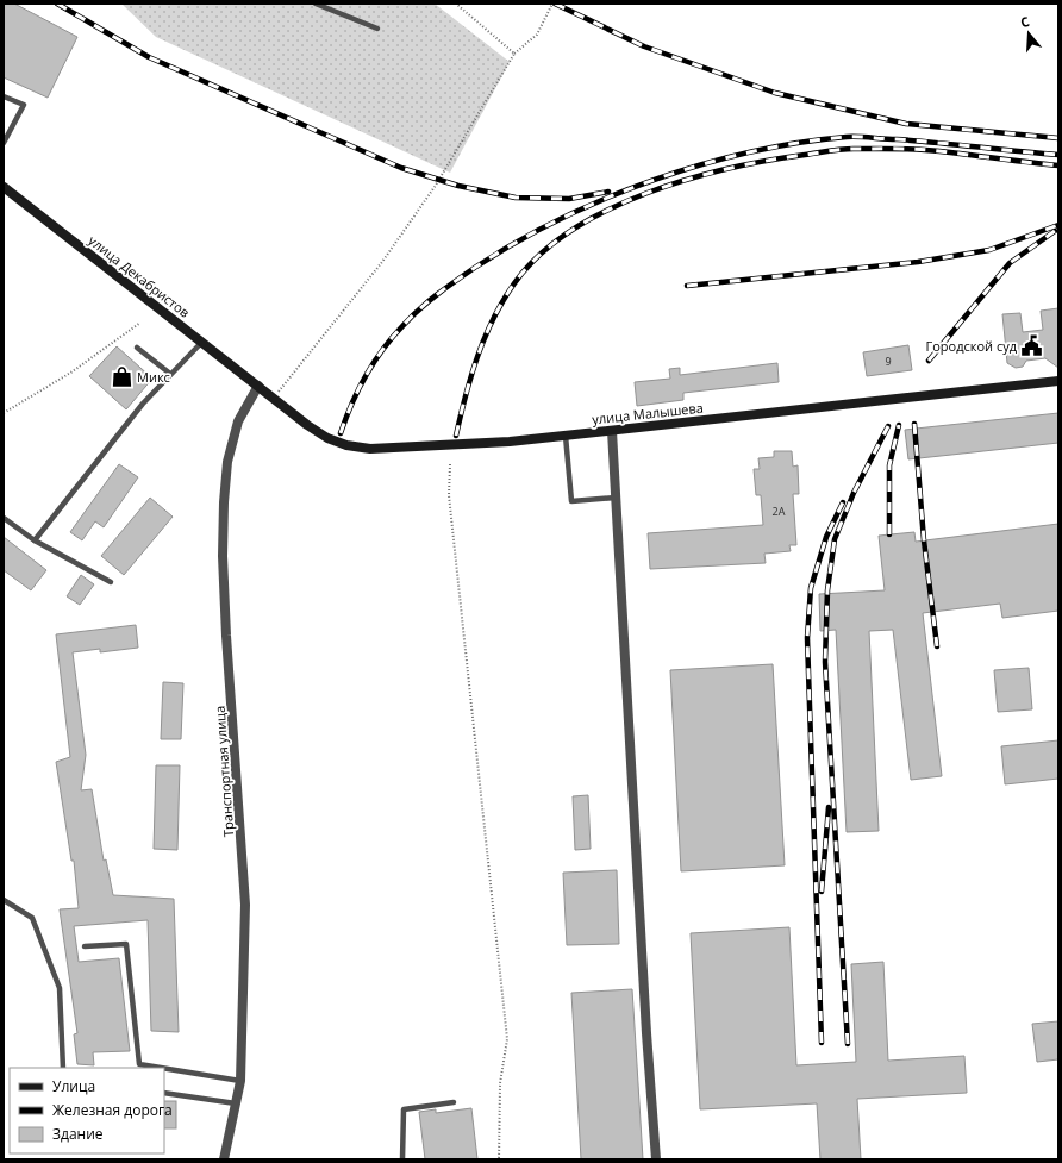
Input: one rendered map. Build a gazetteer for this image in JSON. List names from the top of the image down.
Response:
{
  "streets": {
    "main road": ["улица Декабристов", "улица Малышева"],
    "street": ["Транспортная улица"]
  },
  "crossings": [
    ["улица Декабристов", "улица Малышева"],
    ["улица Декабристов", "Транспортная улица"],
    ["улица Малышева", "Транспортная улица"]
  ],
  "places": {
    "public building": ["Городской суд"],
    "shop": ["Микс"]
  },
  "house_numbers": ["9", "2А"],
  "legend": ["Улица", "Железная дорога", "Здание"],
  "north": "top"
}
